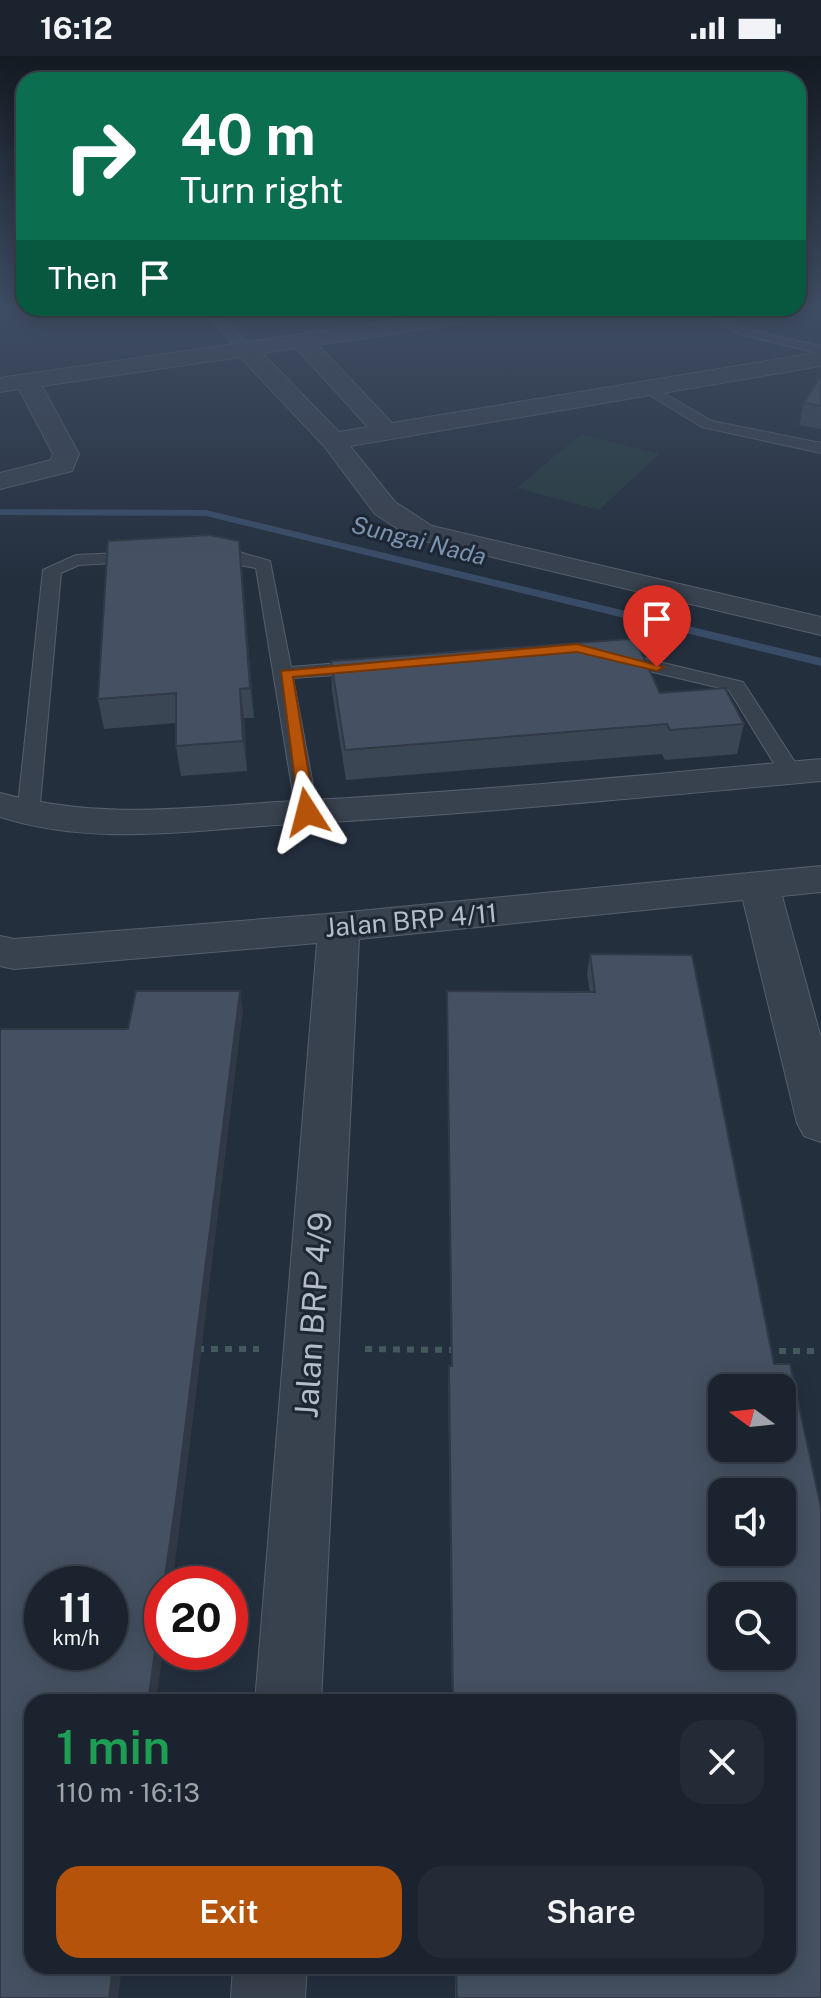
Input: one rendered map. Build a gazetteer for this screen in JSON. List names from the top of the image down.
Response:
{
  "streets": {
    "street": ["Jalan BRP 4/11", "Jalan BRP 4/9"]
  },
  "crossings": [
    ["Jalan BRP 4/11", "Jalan BRP 4/9"]
  ],
  "water": ["Sungai Nada"],
  "north": "left",
  "page": {
    "status": "16:12",
    "turn": ["40 m", "Turn right"],
    "then": "Then",
    "speed": "11 km/h",
    "limit": "20",
    "heading": ["1 min", "110 m · 16:13"],
    "buttons": ["Exit", "Share"]
  }
}
